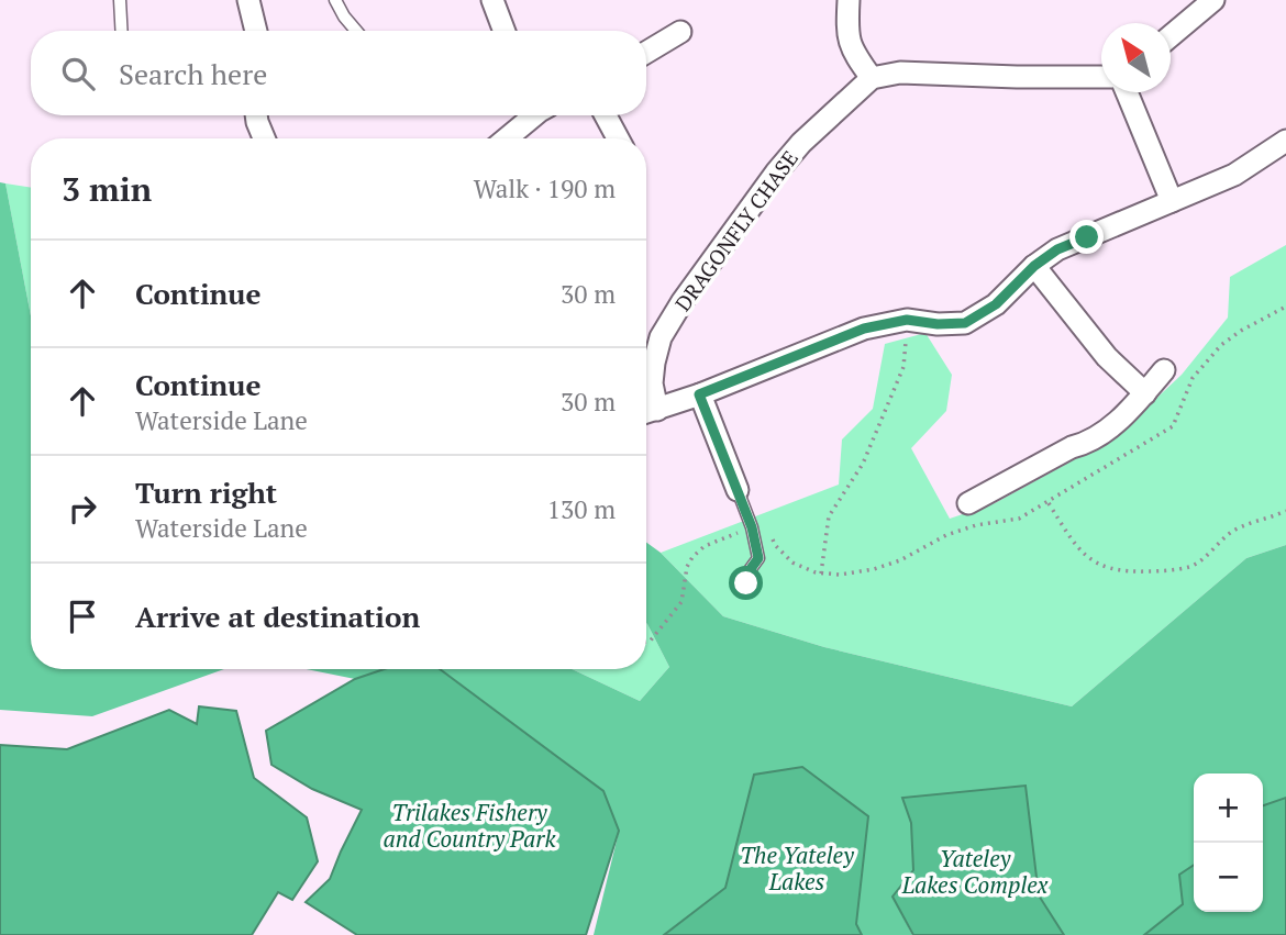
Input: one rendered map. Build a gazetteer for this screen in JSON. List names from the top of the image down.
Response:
{
  "streets": {
    "street": ["DRAGONFLY CHASE"]
  },
  "water": ["Trilakes Fishery and Country Park", "The Yateley Lakes", "Yateley Lakes Complex"],
  "north": "top left",
  "page": {
    "search": "Search here",
    "heading": ["3 min", "Walk · 190 m"],
    "list": [
      ["Continue", "30 m"],
      ["Continue", "Waterside Lane", "30 m"],
      ["Turn right", "Waterside Lane", "130 m"],
      "Arrive at destination"
    ],
    "map_buttons": ["+", "−"]
  }
}
